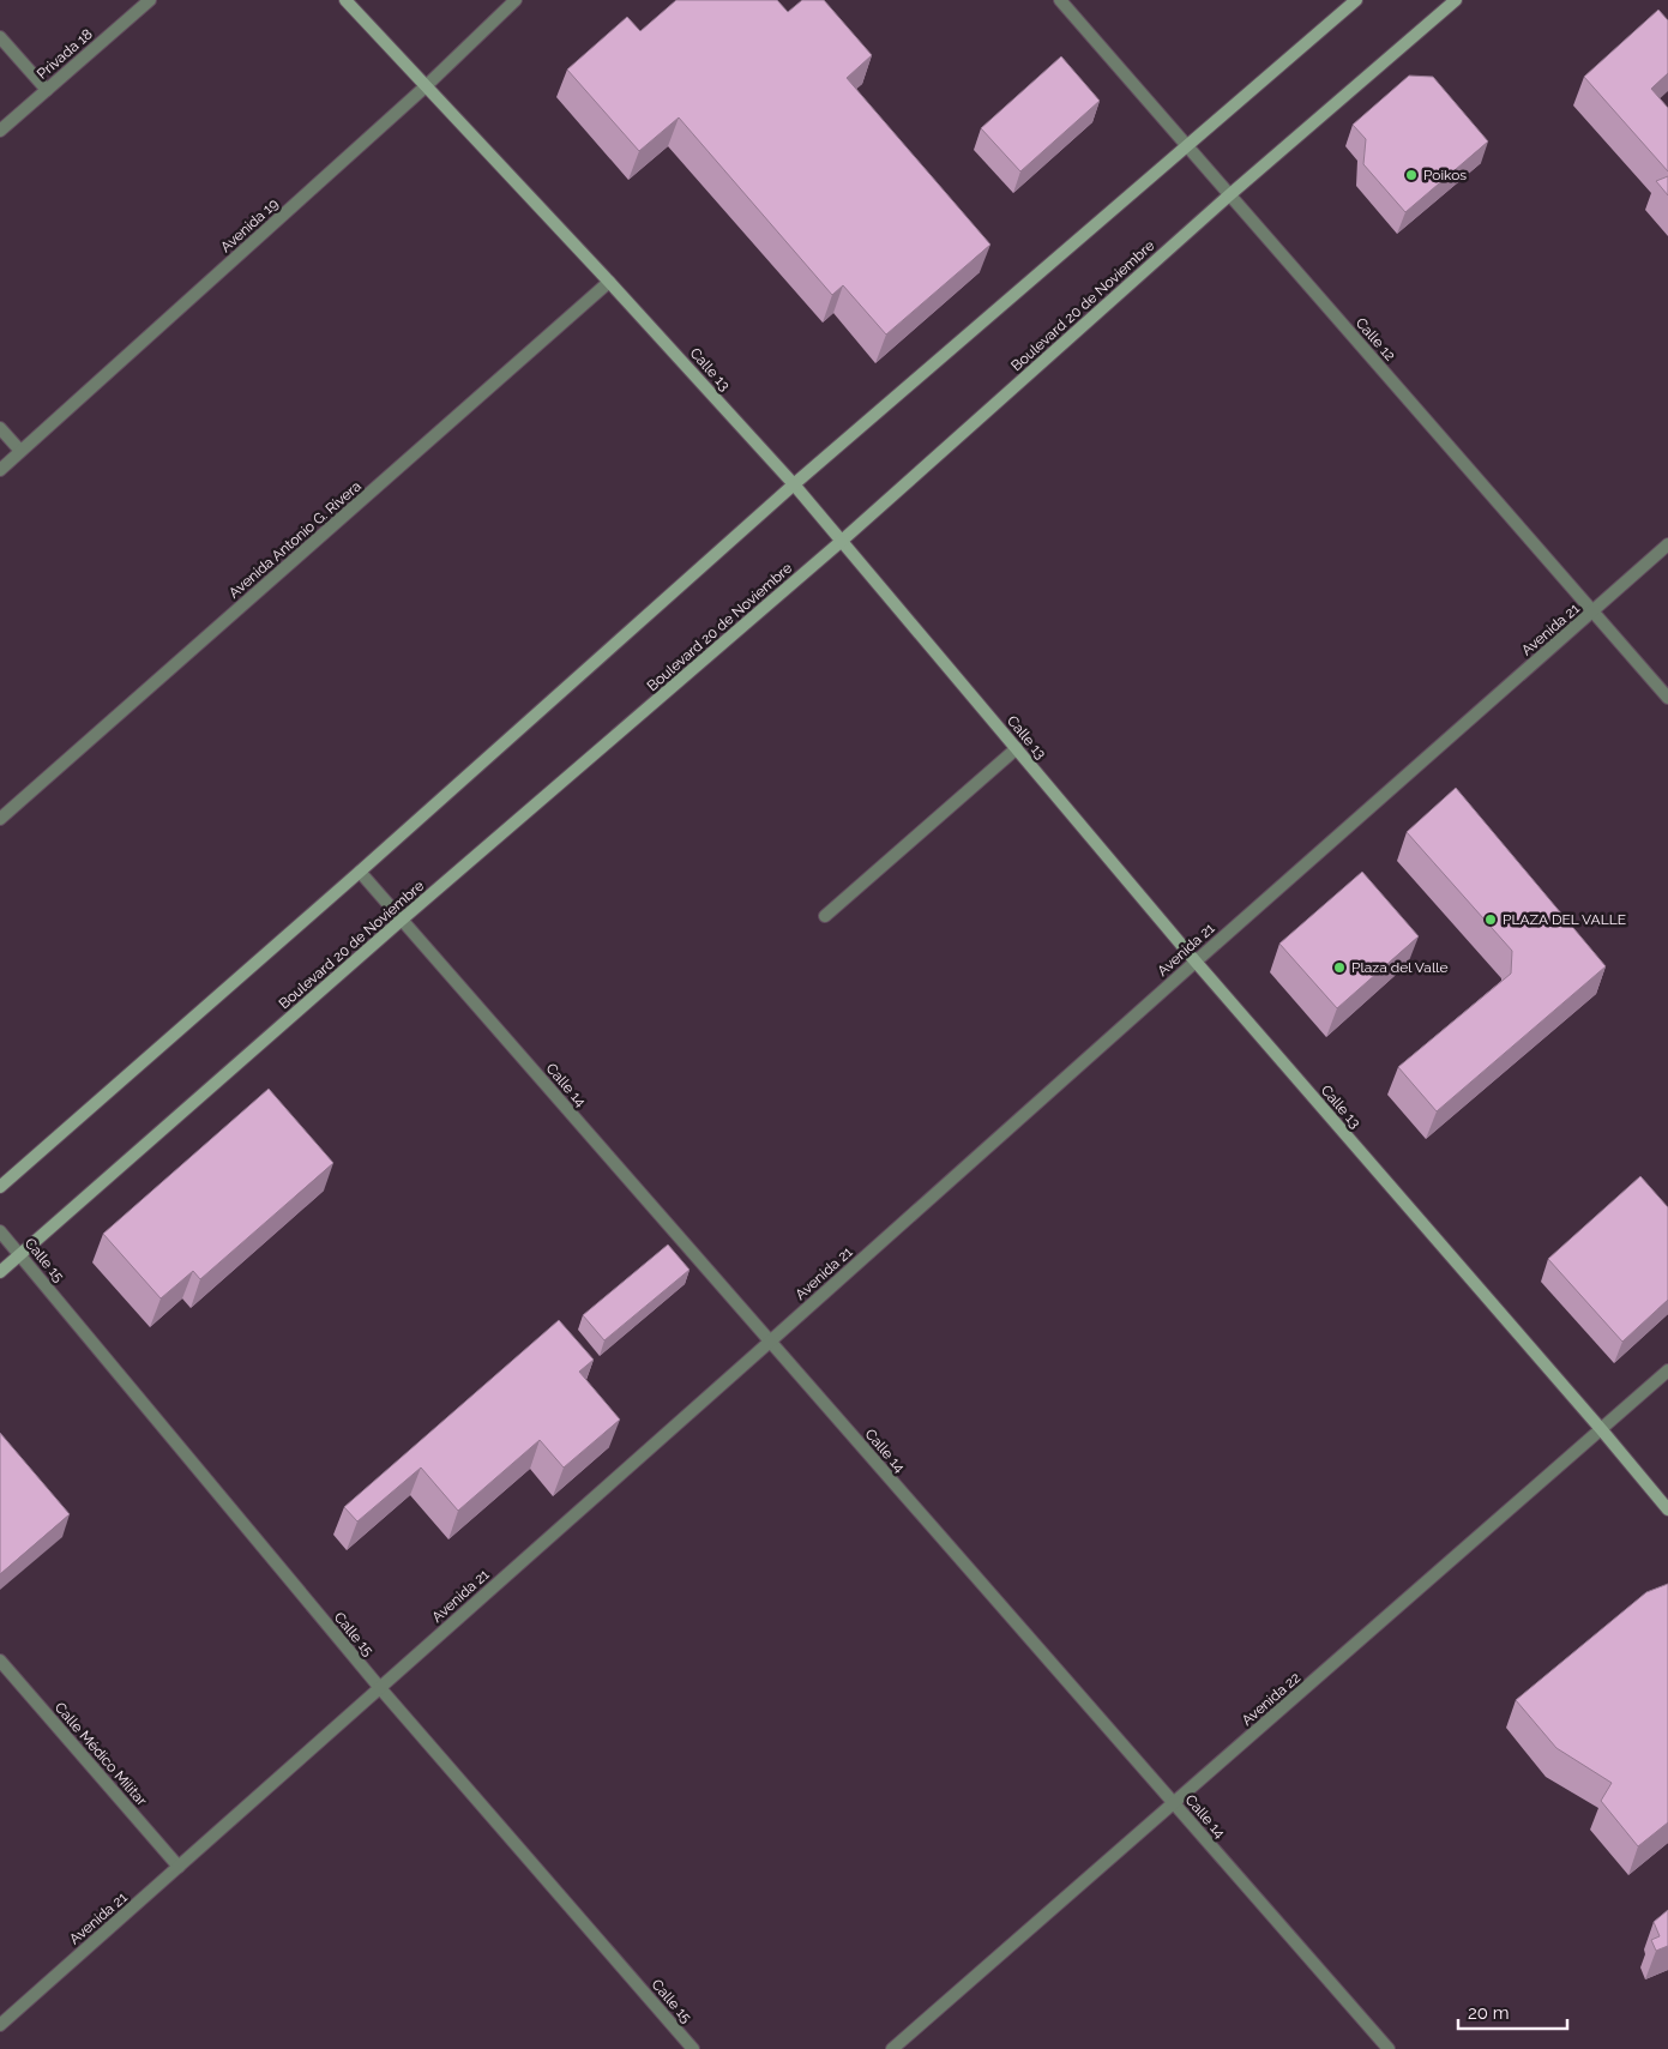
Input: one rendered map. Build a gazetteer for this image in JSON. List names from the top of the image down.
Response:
{
  "streets": {
    "main road": ["Boulevard 20 de Noviembre", "Calle 13"],
    "street": [
      "Privada 18",
      "Avenida 19",
      "Calle 12",
      "Avenida Antonio G. Rivera",
      "Avenida 21",
      "Calle 14",
      "Calle 15",
      "Avenida 22",
      "Calle Médico Militar"
    ]
  },
  "crossings": [
    ["Avenida 19", "Calle 13"],
    ["Boulevard 20 de Noviembre", "Calle 12"],
    ["Boulevard 20 de Noviembre", "Calle 13"],
    ["Boulevard 20 de Noviembre", "Calle 14"],
    ["Boulevard 20 de Noviembre", "Calle 15"],
    ["Calle 12", "Avenida 21"],
    ["Calle 13", "Avenida Antonio G. Rivera"],
    ["Calle 13", "Avenida 21"],
    ["Calle 13", "Avenida 22"],
    ["Avenida 21", "Calle 14"],
    ["Avenida 21", "Calle 15"],
    ["Avenida 21", "Calle Médico Militar"],
    ["Calle 14", "Avenida 22"]
  ],
  "places": ["Poikos", "PLAZA DEL VALLE", "Plaza del Valle"],
  "scale_bar": "20 m"
}
